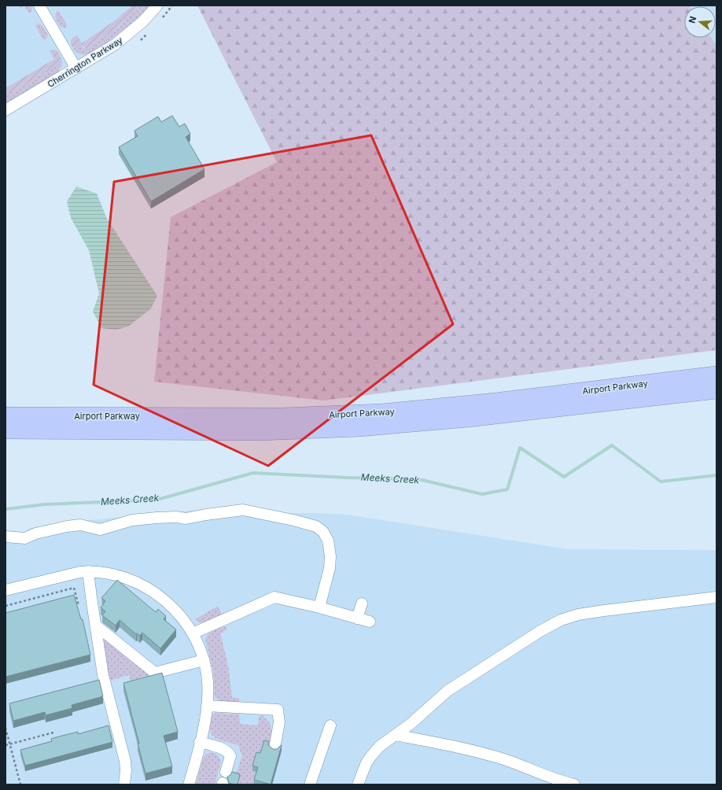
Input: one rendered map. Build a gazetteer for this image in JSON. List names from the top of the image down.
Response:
{
  "streets": {
    "highway": ["Airport Parkway"],
    "street": ["Cherrington Parkway"]
  },
  "water": ["Meeks Creek"],
  "north": "left"
}
